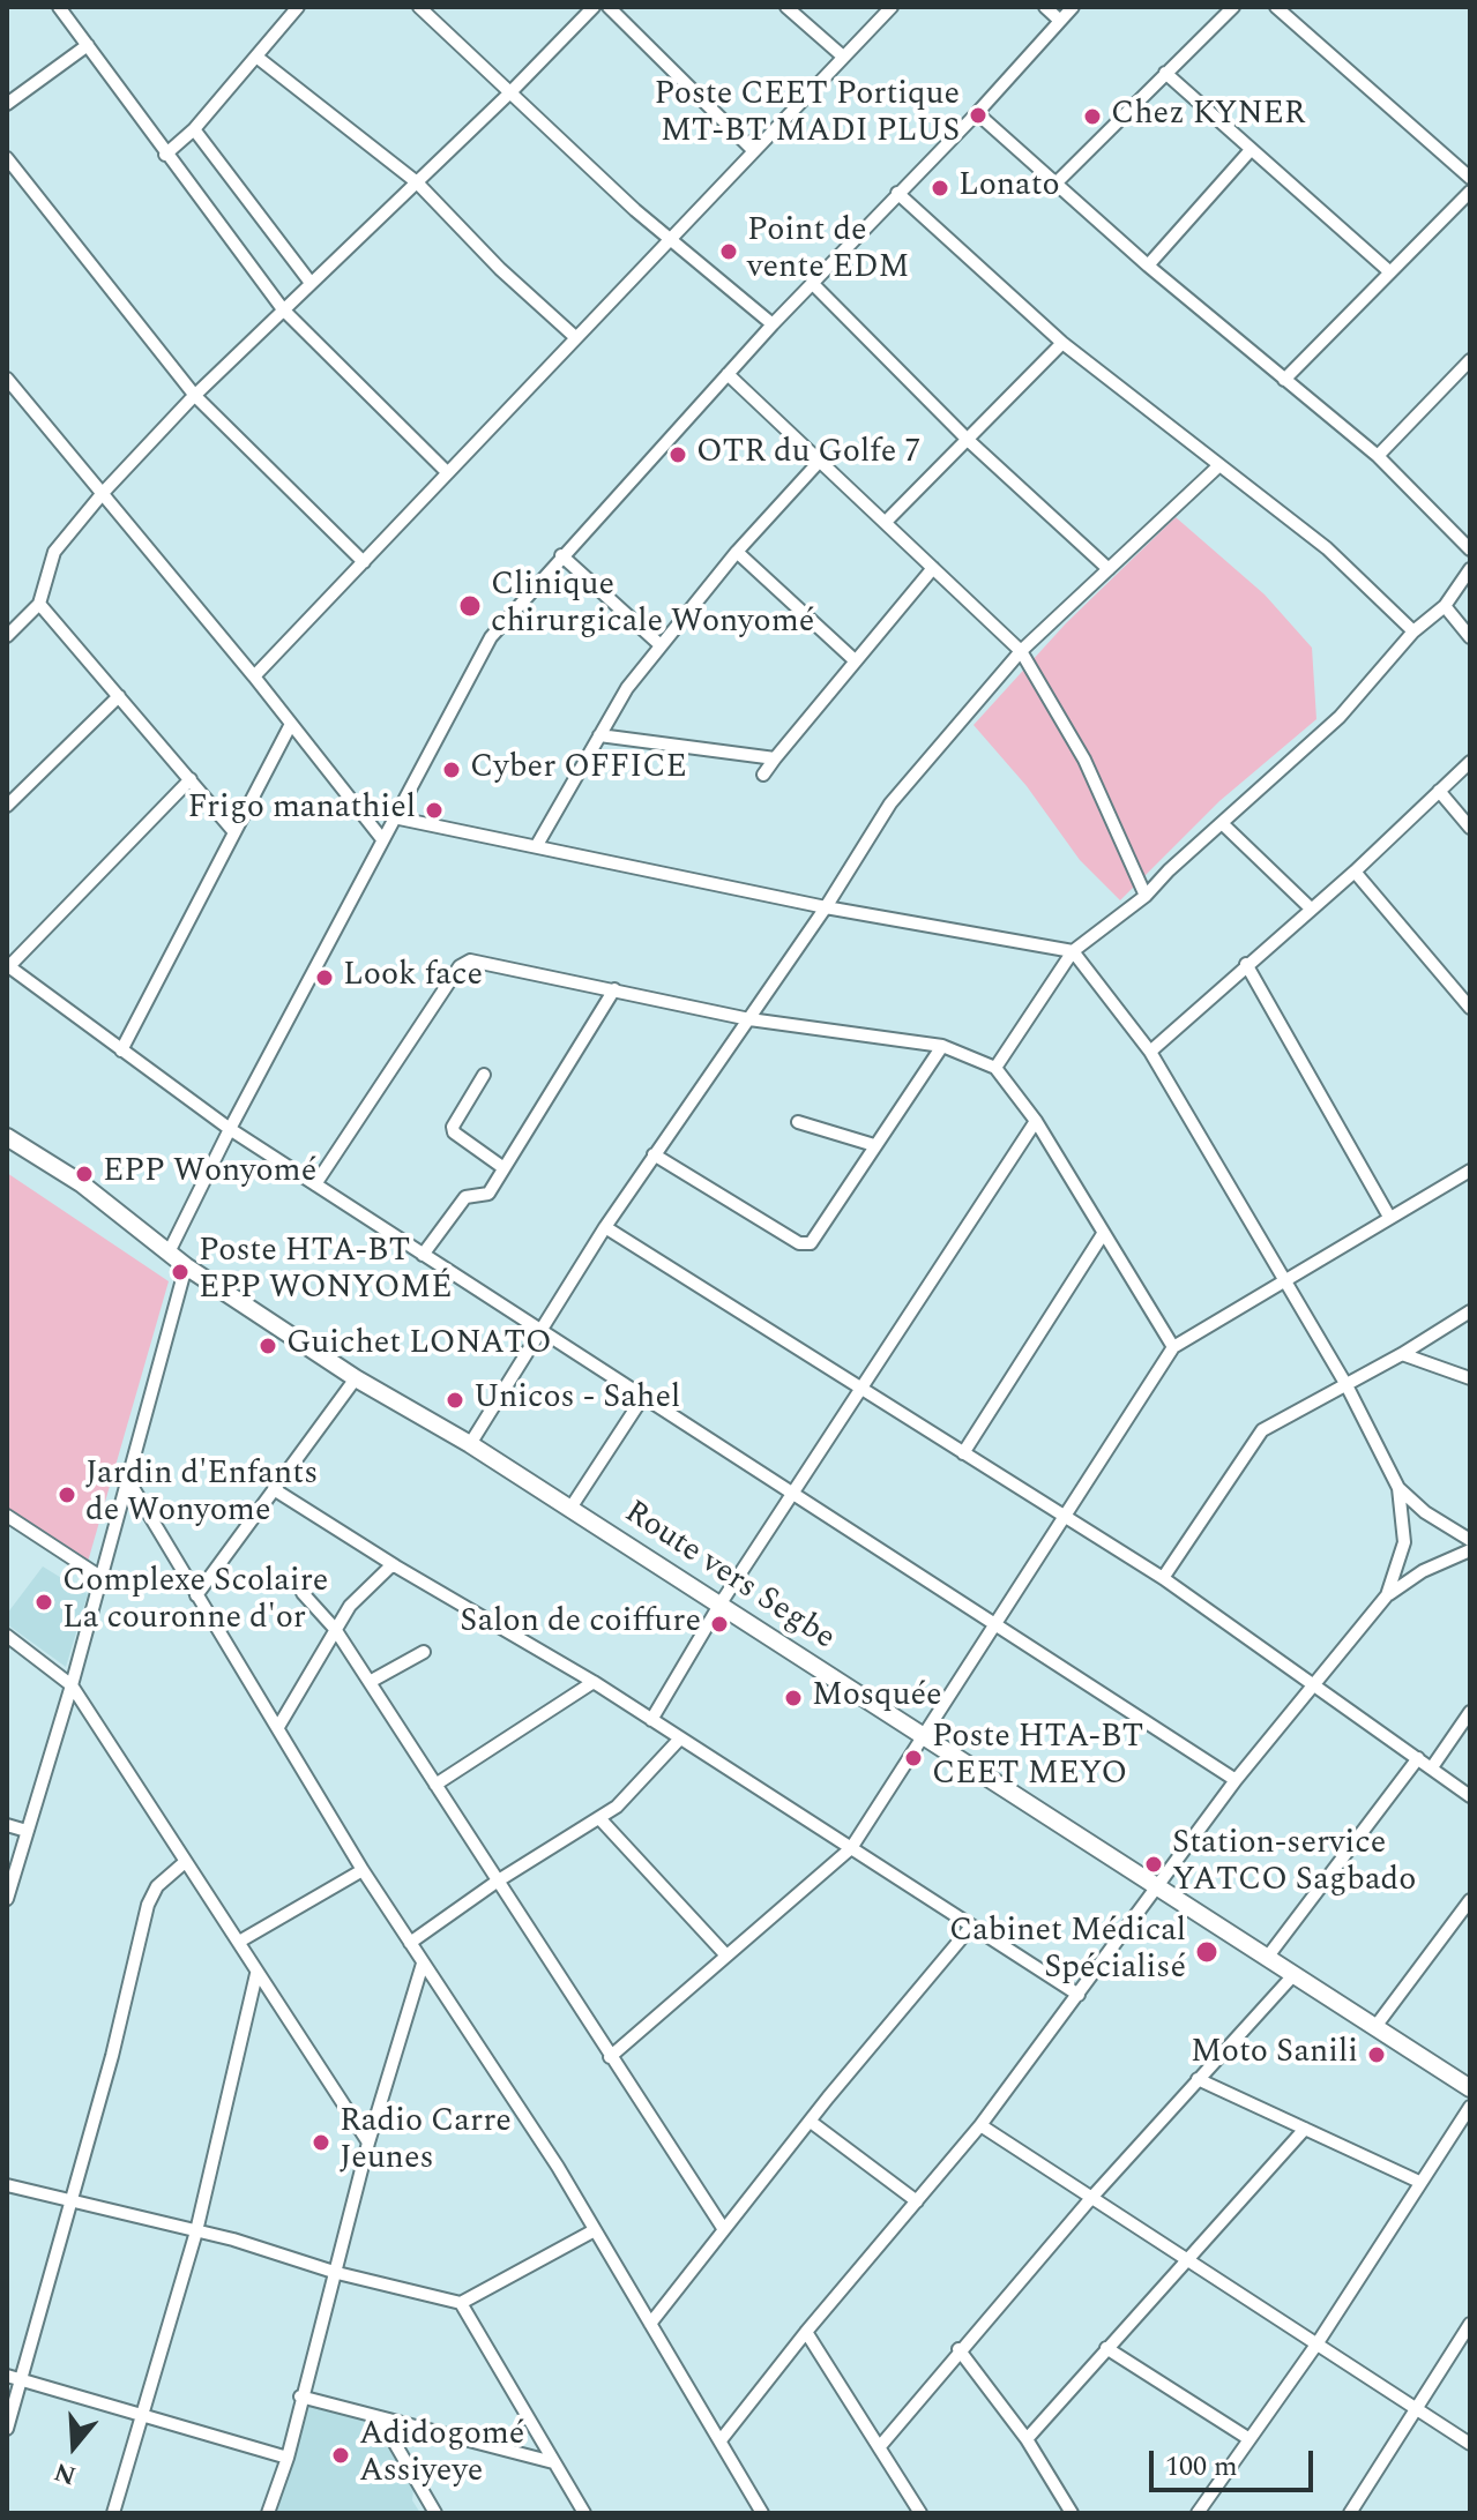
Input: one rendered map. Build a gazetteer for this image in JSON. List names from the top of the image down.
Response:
{
  "streets": {
    "main road": ["Route vers Segbe"]
  },
  "places": [
    "Poste CEET Portique MT-BT MADI PLUS",
    "Chez KYNER",
    "Lonato",
    "Point de vente EDM",
    "OTR du Golfe 7",
    "Clinique chirurgicale Wonyomé",
    "Cyber OFFICE",
    "Frigo manathiel",
    "Look face",
    "EPP Wonyomé",
    "Poste HTA-BT EPP WONYOMÉ",
    "Guichet LONATO",
    "Unicos - Sahel",
    "Jardin d'Enfants de Wonyome",
    "Complexe Scolaire La couronne d'or",
    "Salon de coiffure",
    "Mosquée",
    "Poste HTA-BT CEET MEYO",
    "Station-service YATCO Sagbado",
    "Cabinet Médical Spécialisé",
    "Moto Sanili",
    "Radio Carre Jeunes",
    "Adidogomé Assiyeye"
  ],
  "scale_bar": "100 m",
  "north": "bottom"
}
